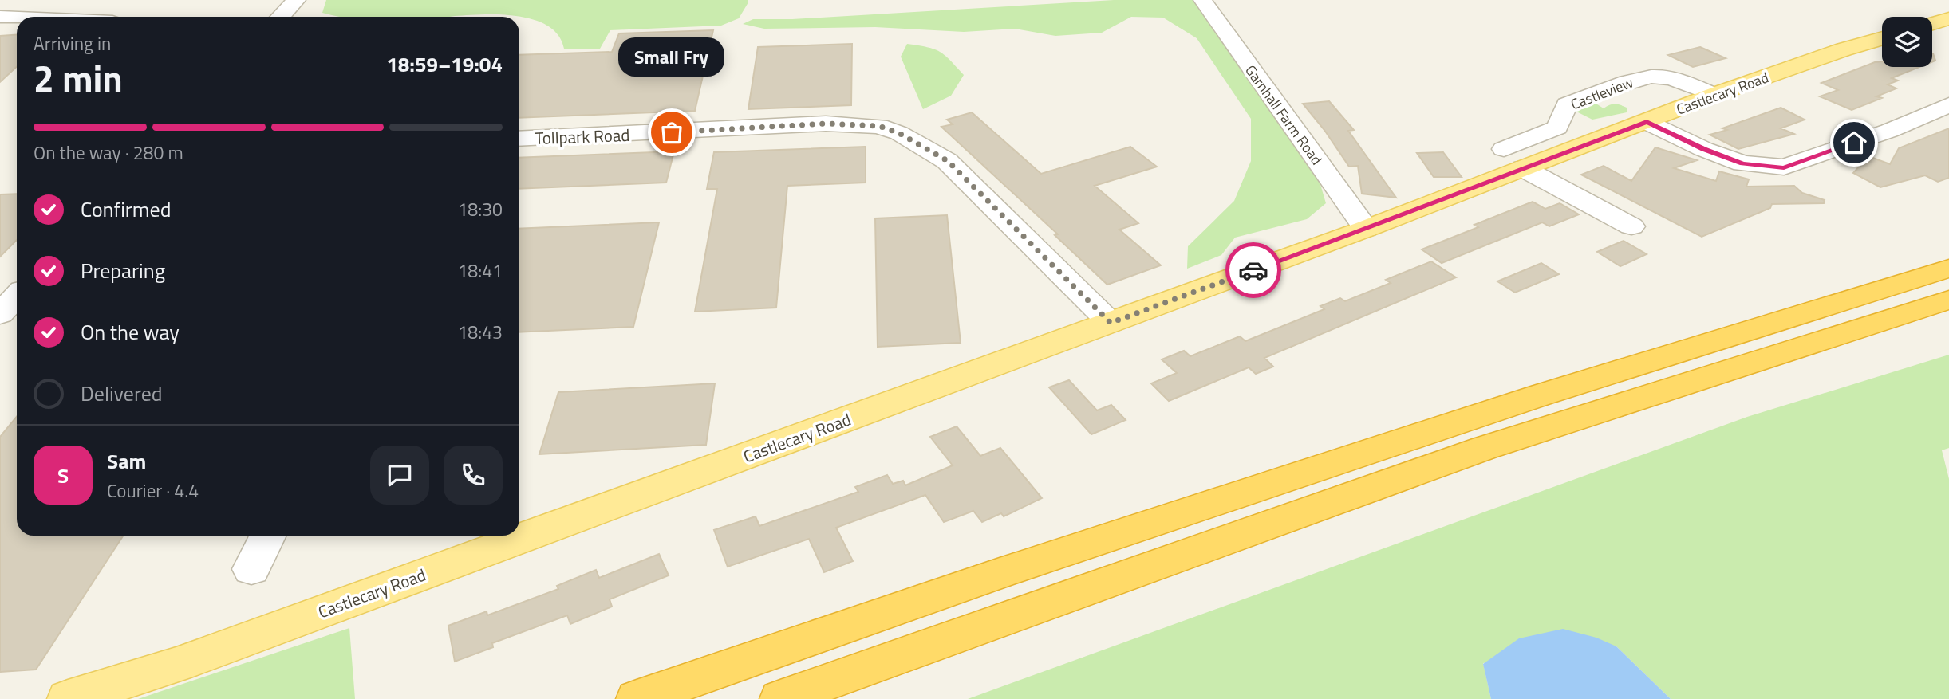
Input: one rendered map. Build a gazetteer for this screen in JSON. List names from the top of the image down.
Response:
{
  "streets": {
    "main road": ["Castlecary Road"],
    "street": ["Castleview", "Garnhall Farm Road", "Tollpark Road"]
  },
  "crossings": [
    ["Castleview", "Castlecary Road"],
    ["Castlecary Road", "Garnhall Farm Road"],
    ["Castlecary Road", "Tollpark Road"]
  ],
  "places": ["Small Fry"],
  "page": {
    "heading": ["2 min", "Arriving in", "18:59–19:04"],
    "panel": ["Sam", "Courier · 4.4"],
    "bubble": "Small Fry",
    "bar": "On the way · 280 m",
    "list": [
      ["Confirmed", "18:30"],
      ["Preparing", "18:41"],
      ["On the way", "18:43"],
      "Delivered"
    ],
    "round": "S"
  }
}
